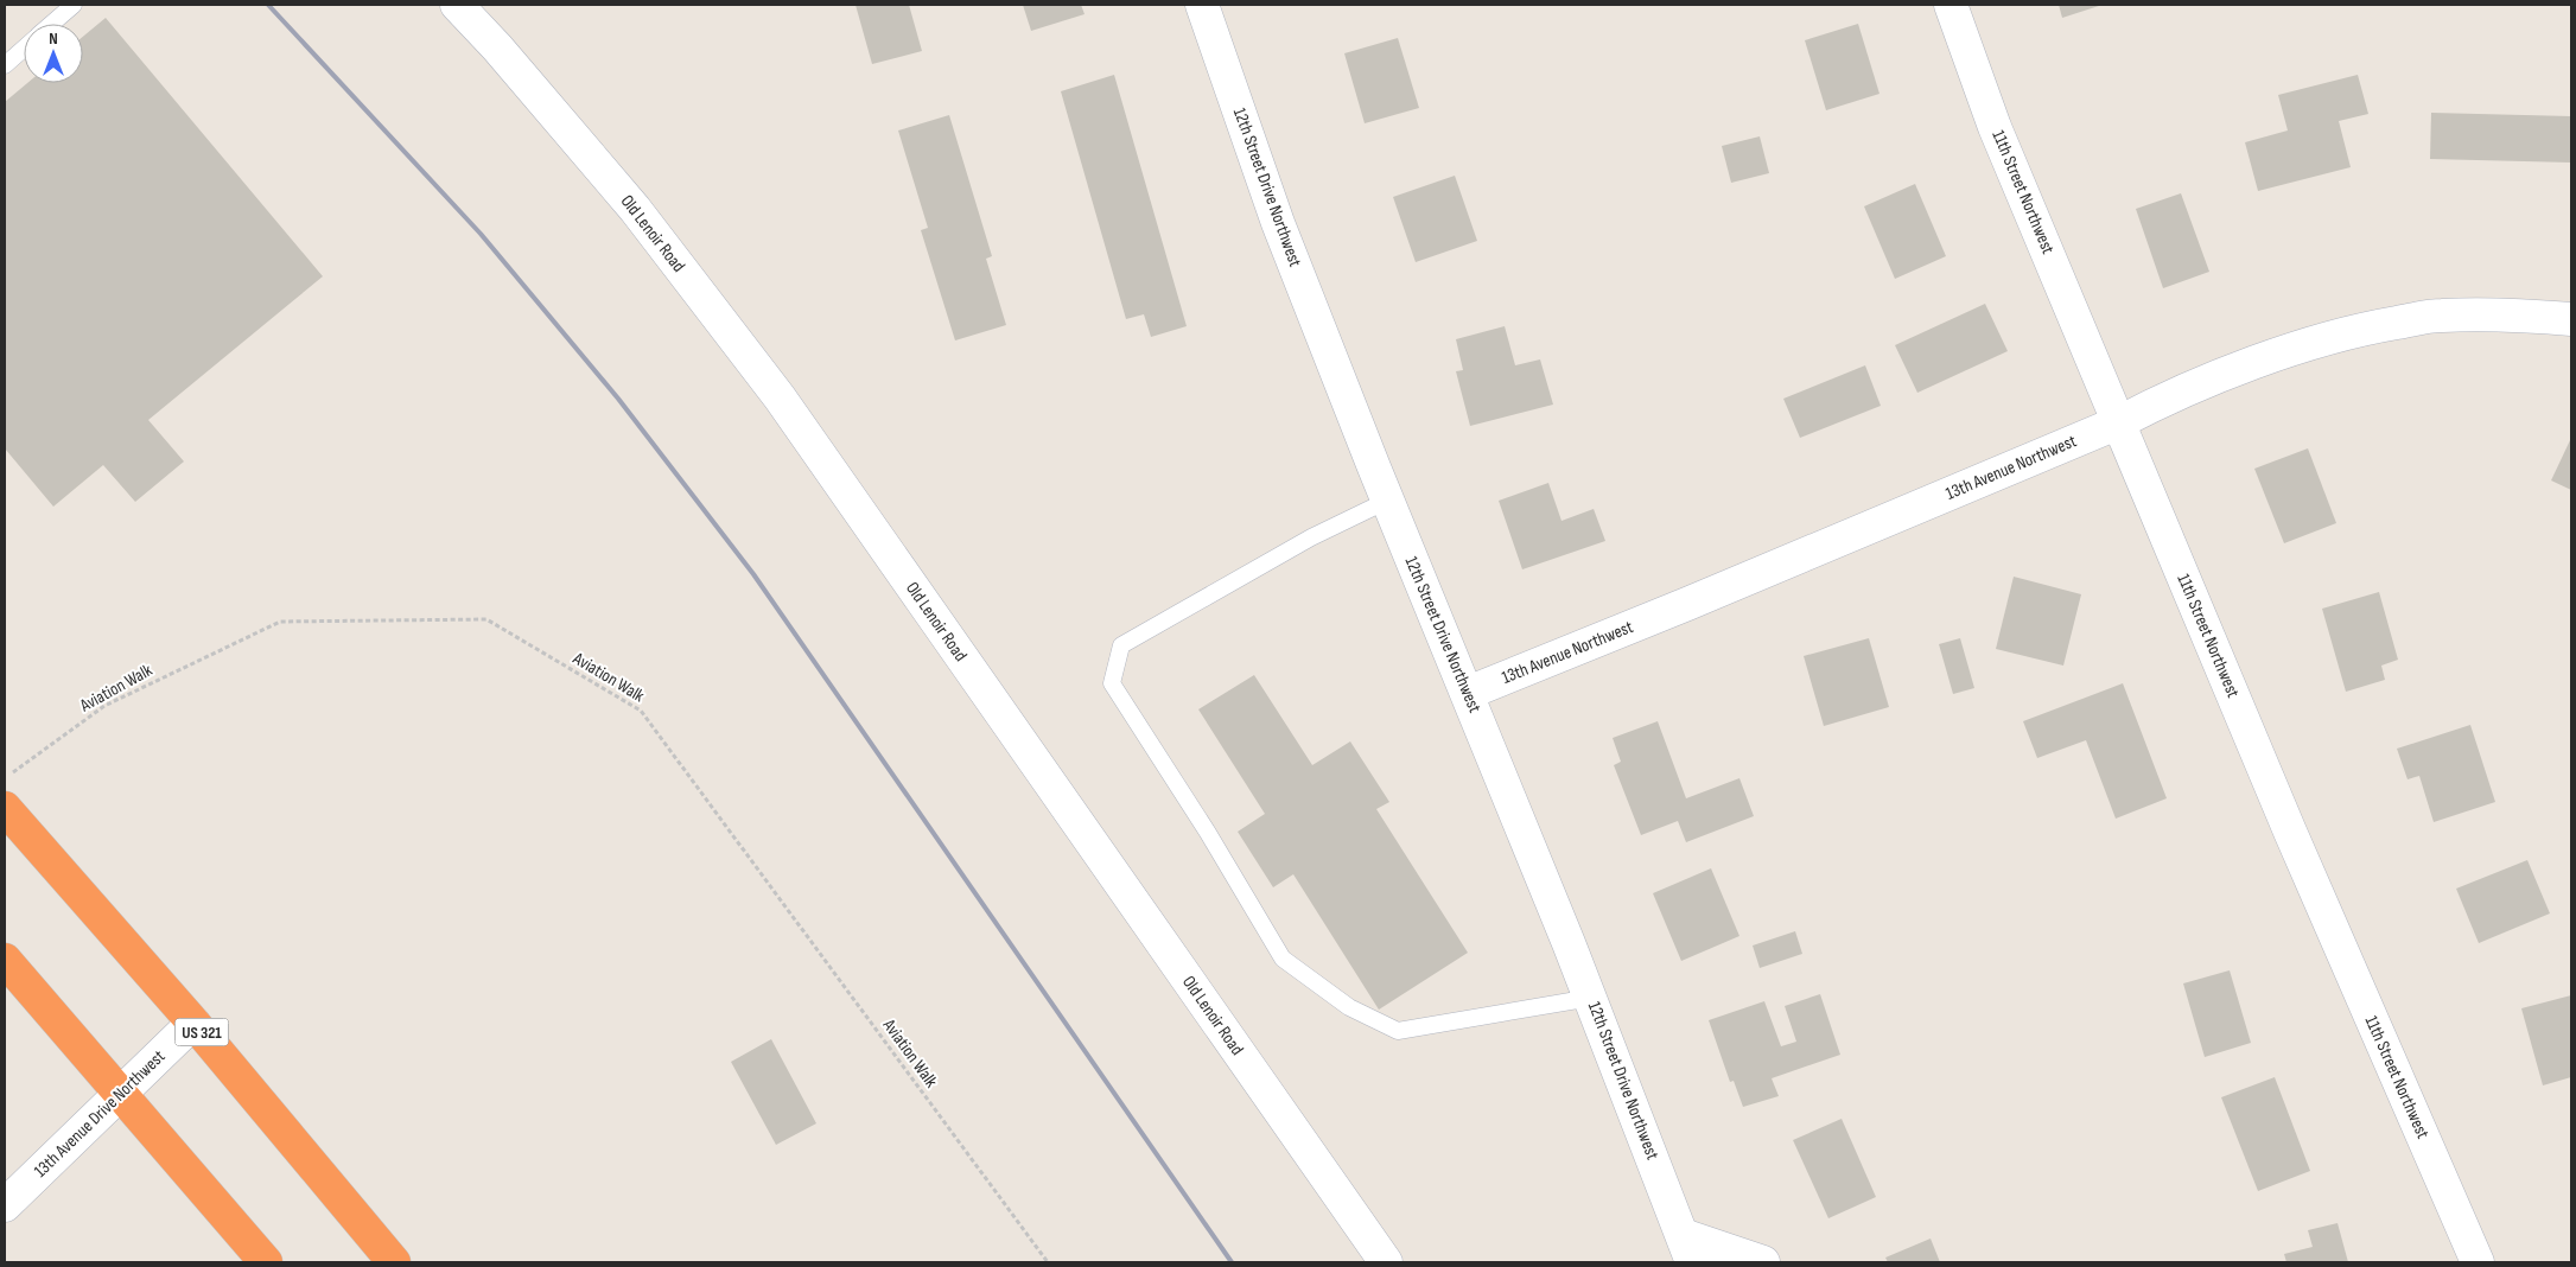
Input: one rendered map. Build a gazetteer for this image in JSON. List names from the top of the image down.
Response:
{
  "streets": {
    "highway": ["US 321"],
    "street": [
      "12th Street Drive Northwest",
      "11th Street Northwest",
      "Old Lenoir Road",
      "13th Avenue Northwest",
      "13th Avenue Drive Northwest"
    ],
    "path": ["Aviation Walk"]
  },
  "crossings": [
    ["12th Street Drive Northwest", "13th Avenue Northwest"],
    ["11th Street Northwest", "13th Avenue Northwest"],
    ["US 321", "13th Avenue Drive Northwest"]
  ],
  "north": "top"
}
